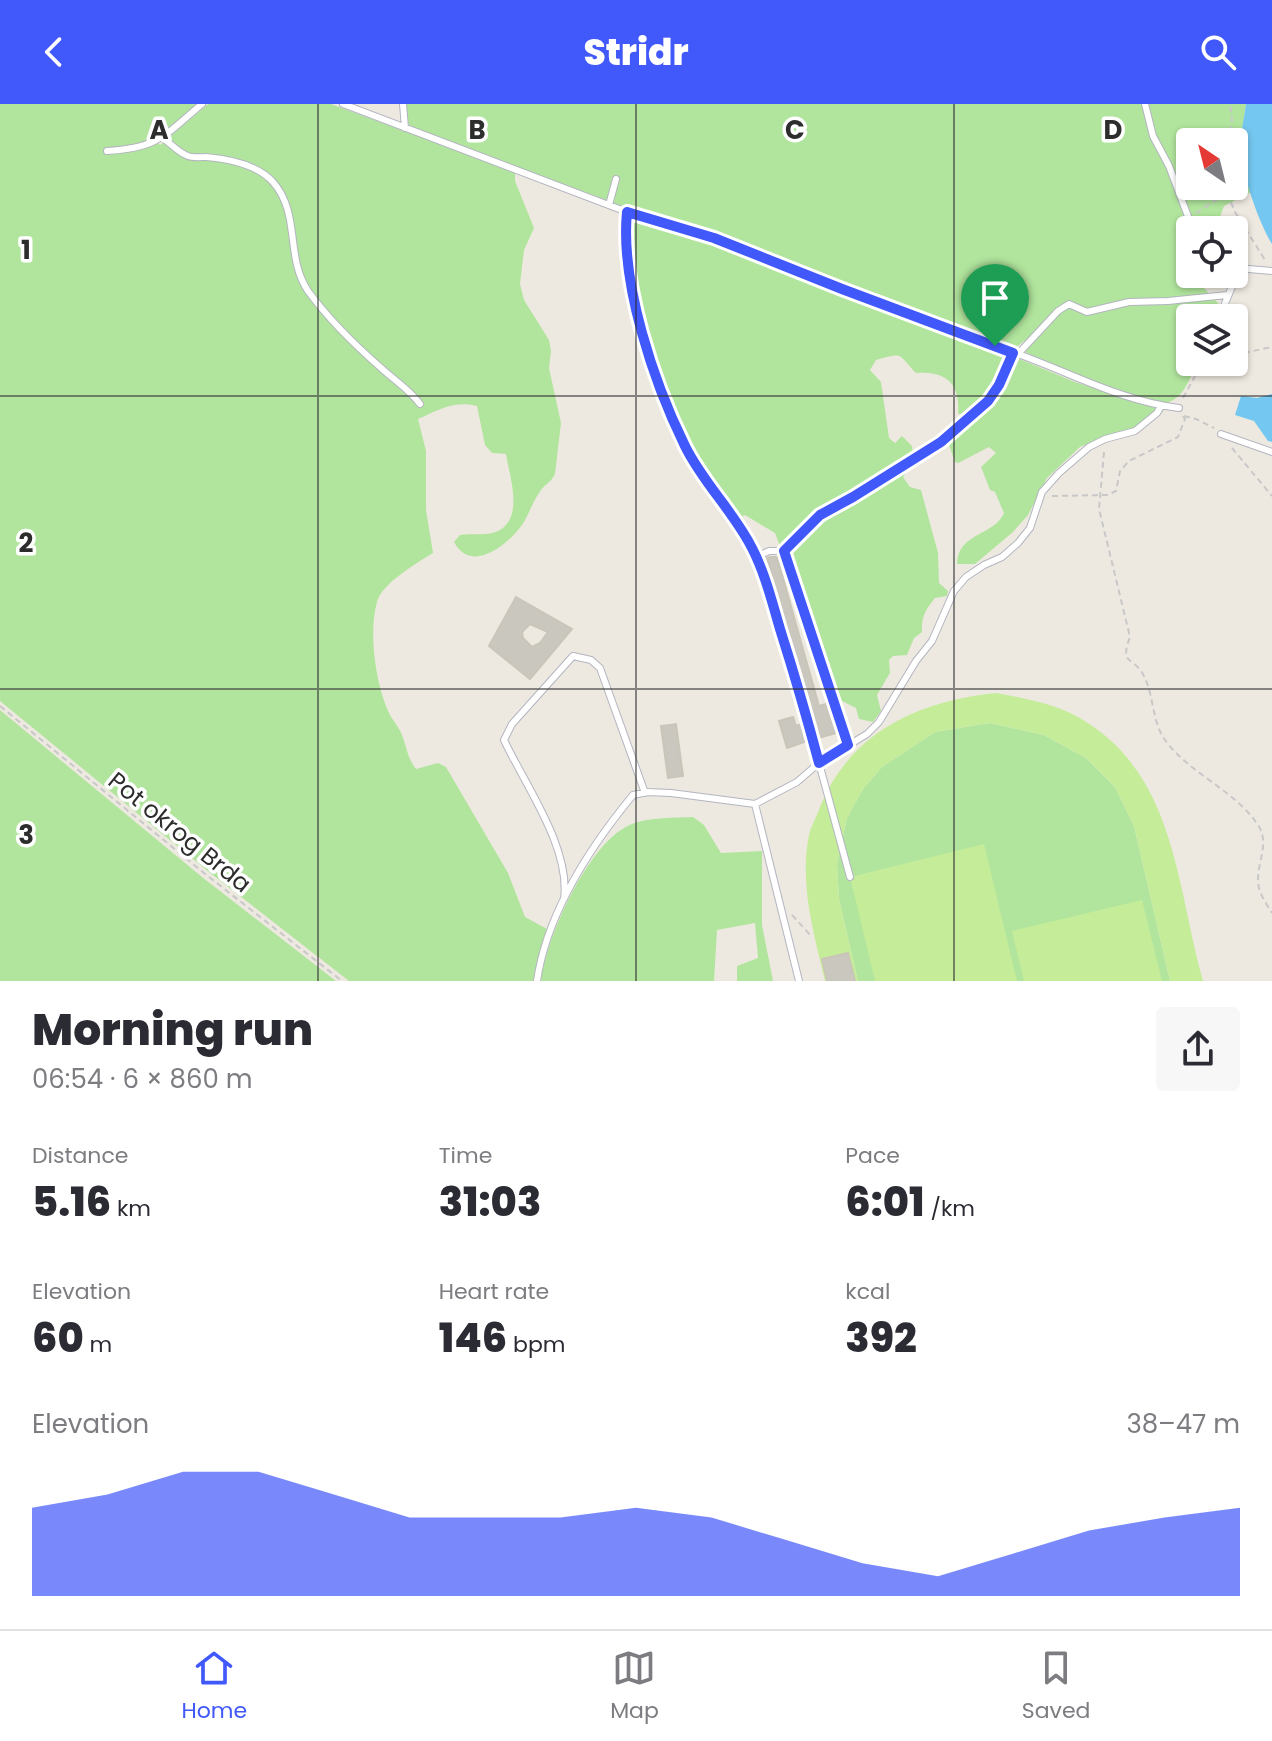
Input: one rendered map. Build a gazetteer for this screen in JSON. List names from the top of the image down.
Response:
{
  "streets": {
    "path": ["Pot okrog Brda"]
  },
  "north": "top left",
  "page": {
    "header": "Stridr",
    "heading": ["Morning run", "06:54 · 6 × 860 m"],
    "stats": [
      ["Distance", "5.16 km"],
      ["Time", "31:03"],
      ["Pace", "6:01 /km"],
      ["Elevation", "60 m"],
      ["Heart rate", "146 bpm"],
      ["kcal", "392"]
    ],
    "chart": ["Elevation", "38–47 m"],
    "tabs": ["Home", "Map", "Saved"]
  },
  "grid": {
    "columns": [
      "A",
      "B",
      "C",
      "D"
    ],
    "rows": ["1", "2", "3"]
  }
}
